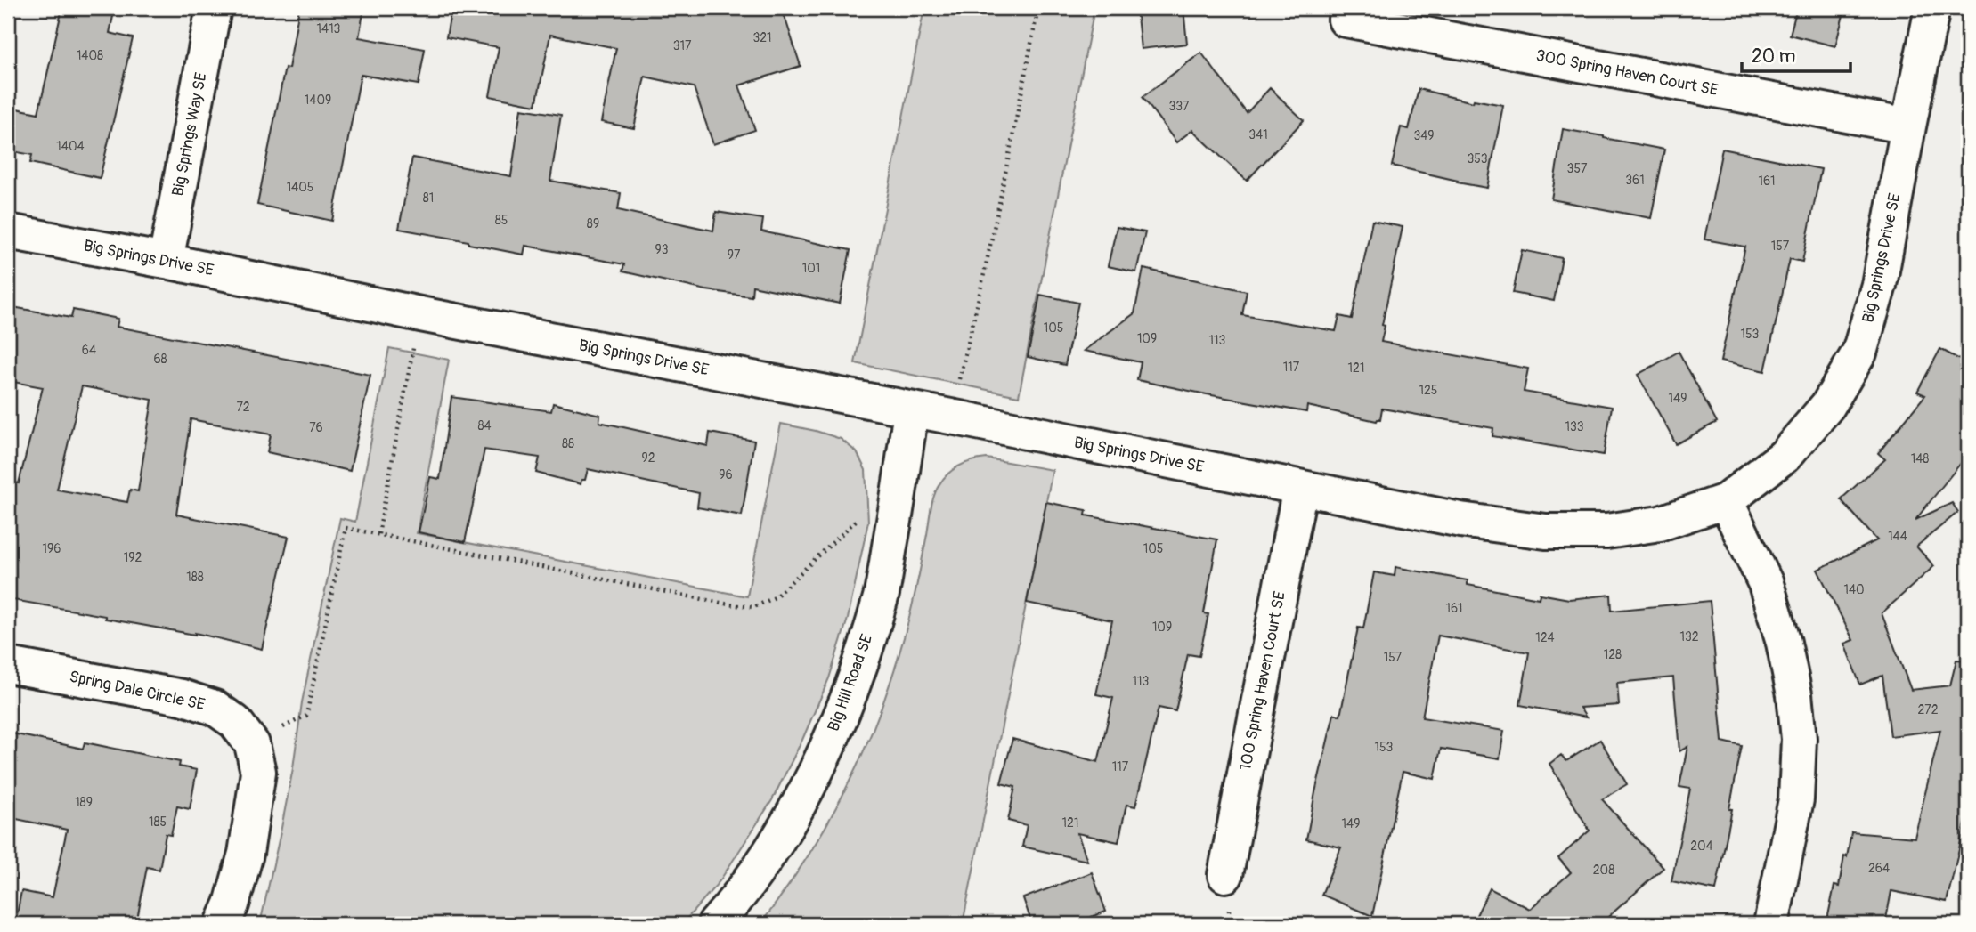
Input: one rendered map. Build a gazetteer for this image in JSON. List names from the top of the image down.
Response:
{
  "streets": {
    "street": [
      "300 Spring Haven Court SE",
      "Big Springs Way SE",
      "Big Springs Drive SE",
      "100 Spring Haven Court SE",
      "Big Hill Road SE",
      "Spring Dale Circle SE"
    ]
  },
  "crossings": [
    ["300 Spring Haven Court SE", "Big Springs Drive SE"],
    ["Big Springs Way SE", "Big Springs Drive SE"],
    ["Big Springs Drive SE", "100 Spring Haven Court SE"],
    ["Big Springs Drive SE", "Big Hill Road SE"]
  ],
  "house_numbers": [
    "1413",
    "321",
    "317",
    "1408",
    "1409",
    "337",
    "341",
    "349",
    "1404",
    "353",
    "357",
    "361",
    "161",
    "1405",
    "81",
    "85",
    "89",
    "157",
    "93",
    "97",
    "101",
    "105",
    "153",
    "109",
    "113",
    "64",
    "68",
    "117",
    "121",
    "125",
    "149",
    "72",
    "84",
    "133",
    "76",
    "88",
    "92",
    "148",
    "96",
    "144",
    "196",
    "105",
    "192",
    "188",
    "140",
    "161",
    "109",
    "132",
    "124",
    "128",
    "157",
    "113",
    "272",
    "153",
    "117",
    "189",
    "185",
    "121",
    "149",
    "204",
    "264",
    "208"
  ],
  "scale_bar": "20 m"
}
